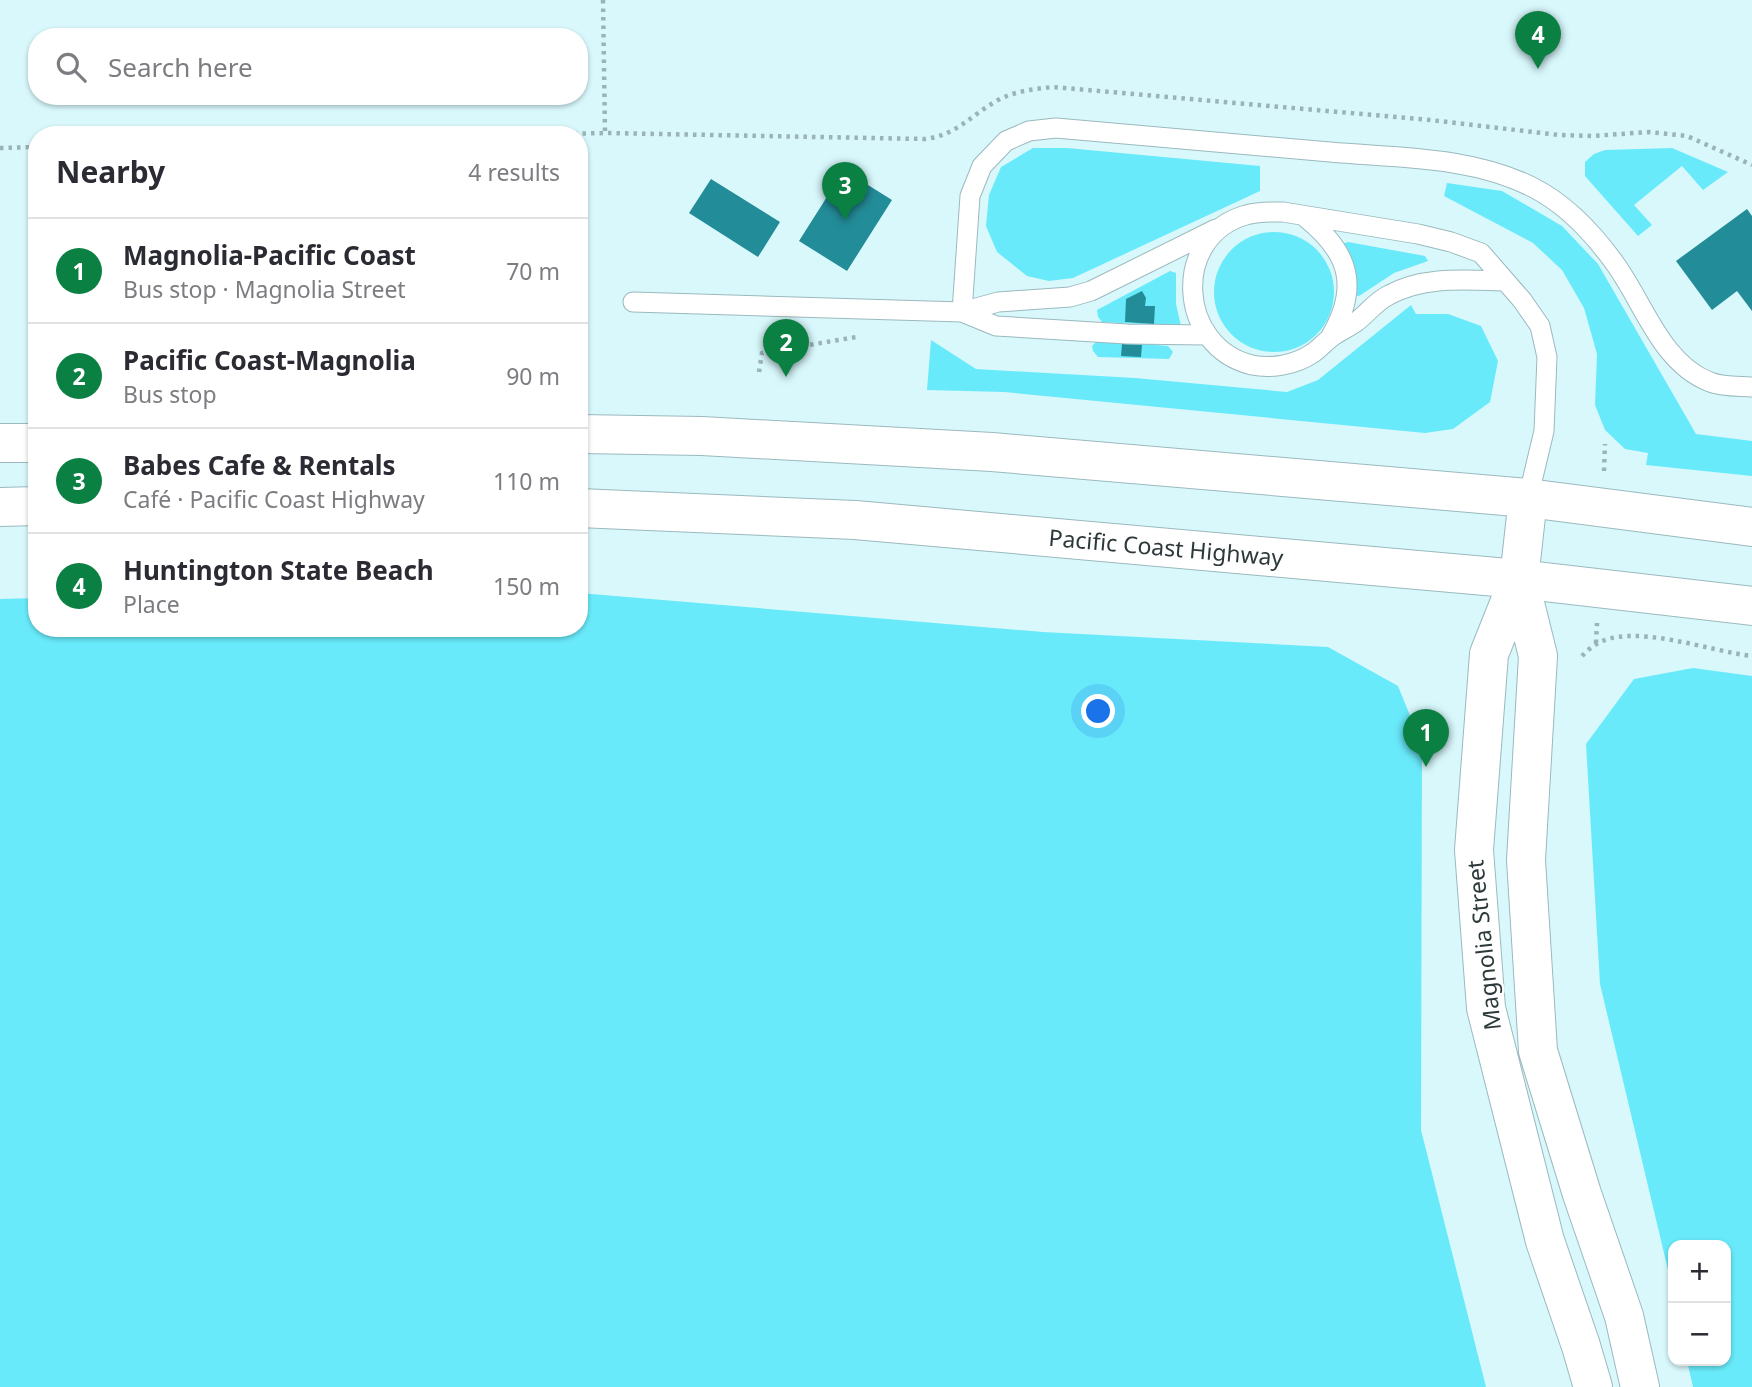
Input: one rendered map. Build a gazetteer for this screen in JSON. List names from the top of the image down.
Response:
{
  "streets": {
    "main road": ["Pacific Coast Highway", "Magnolia Street"]
  },
  "crossings": [
    ["Pacific Coast Highway", "Magnolia Street"]
  ],
  "page": {
    "pins": [
      "4",
      "3",
      "2",
      "1"
    ],
    "search": "Search here",
    "heading": ["Nearby", "4 results"],
    "list": [
      {
        "mark": "1",
        "name": "Magnolia-Pacific Coast",
        "note": "Bus stop · Magnolia Street",
        "value": "70 m"
      },
      {
        "mark": "2",
        "name": "Pacific Coast-Magnolia",
        "note": "Bus stop",
        "value": "90 m"
      },
      {
        "mark": "3",
        "name": "Babes Cafe & Rentals",
        "note": "Café · Pacific Coast Highway",
        "value": "110 m"
      },
      {
        "mark": "4",
        "name": "Huntington State Beach",
        "note": "Place",
        "value": "150 m"
      }
    ],
    "map_buttons": ["+", "−"]
  }
}
